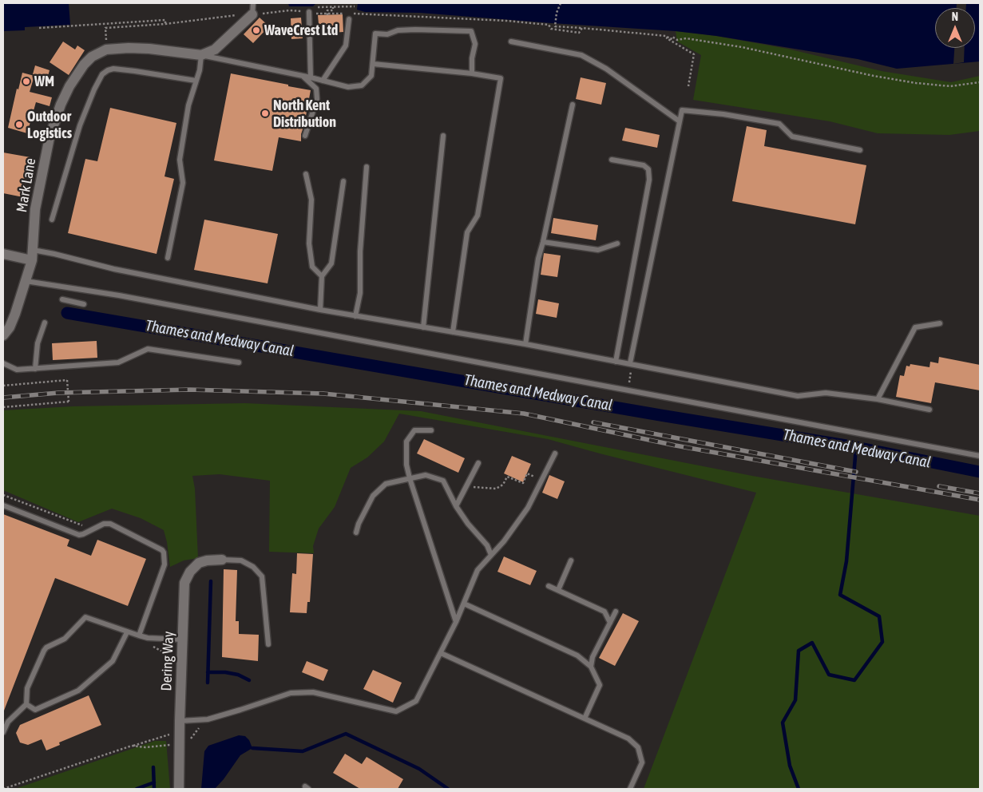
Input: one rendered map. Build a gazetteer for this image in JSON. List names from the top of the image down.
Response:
{
  "streets": {
    "street": ["Mark Lane", "Dering Way"]
  },
  "water": ["Thames and Medway Canal"],
  "places": [
    "WaveCrest Ltd",
    "WM",
    "North Kent Distribution",
    "Outdoor Logistics"
  ],
  "north": "top"
}
